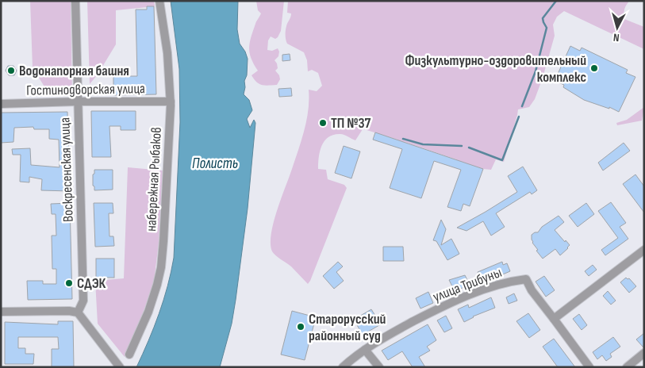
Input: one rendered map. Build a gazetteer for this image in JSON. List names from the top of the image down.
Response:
{
  "streets": {
    "street": [
      "Гостинодворская улица",
      "Воскресенская улица",
      "набережная Рыбаков",
      "улица Трибуны"
    ]
  },
  "crossings": [
    ["Гостинодворская улица", "Воскресенская улица"],
    ["Гостинодворская улица", "набережная Рыбаков"]
  ],
  "water": ["Полисть"],
  "places": [
    "Физкультурно-оздоровительный комплекс",
    "Водонапорная башня",
    "ТП №37",
    "СДЭК",
    "Старорусский районный суд"
  ],
  "north": "bottom"
}
